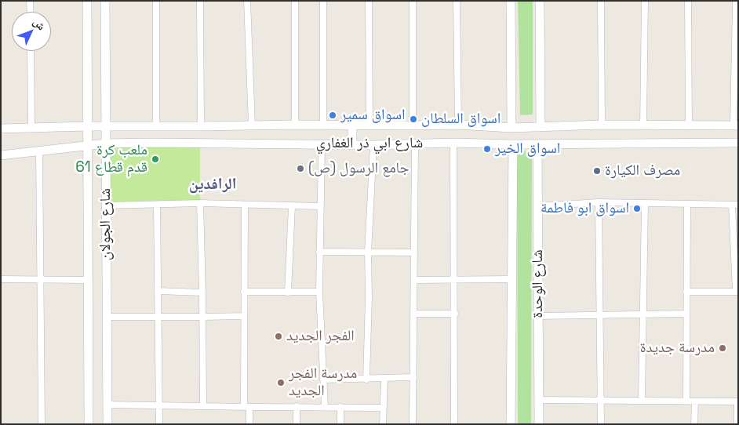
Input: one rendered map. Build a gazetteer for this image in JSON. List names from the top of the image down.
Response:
{
  "streets": {
    "street": ["شارع ابي ذر الغفاري", "شارع الجولان", "شارع الوحدة"]
  },
  "crossings": [
    ["شارع ابي ذر الغفاري", "شارع الجولان"],
    ["شارع ابي ذر الغفاري", "شارع الوحدة"]
  ],
  "districts": ["الرافدين"],
  "places": [
    "اسواق سمير",
    "اسواق السلطان",
    "اسواق الخير",
    "ملعب كرة قدم قطاع 61",
    "جامع الرسول (ص)",
    "مصرف الكيارة",
    "اسواق ابو فاطمة",
    "الفجر الجديد",
    "مدرسة جديدة",
    "مدرسة الفجر الجديد"
  ],
  "north": "top right"
}
